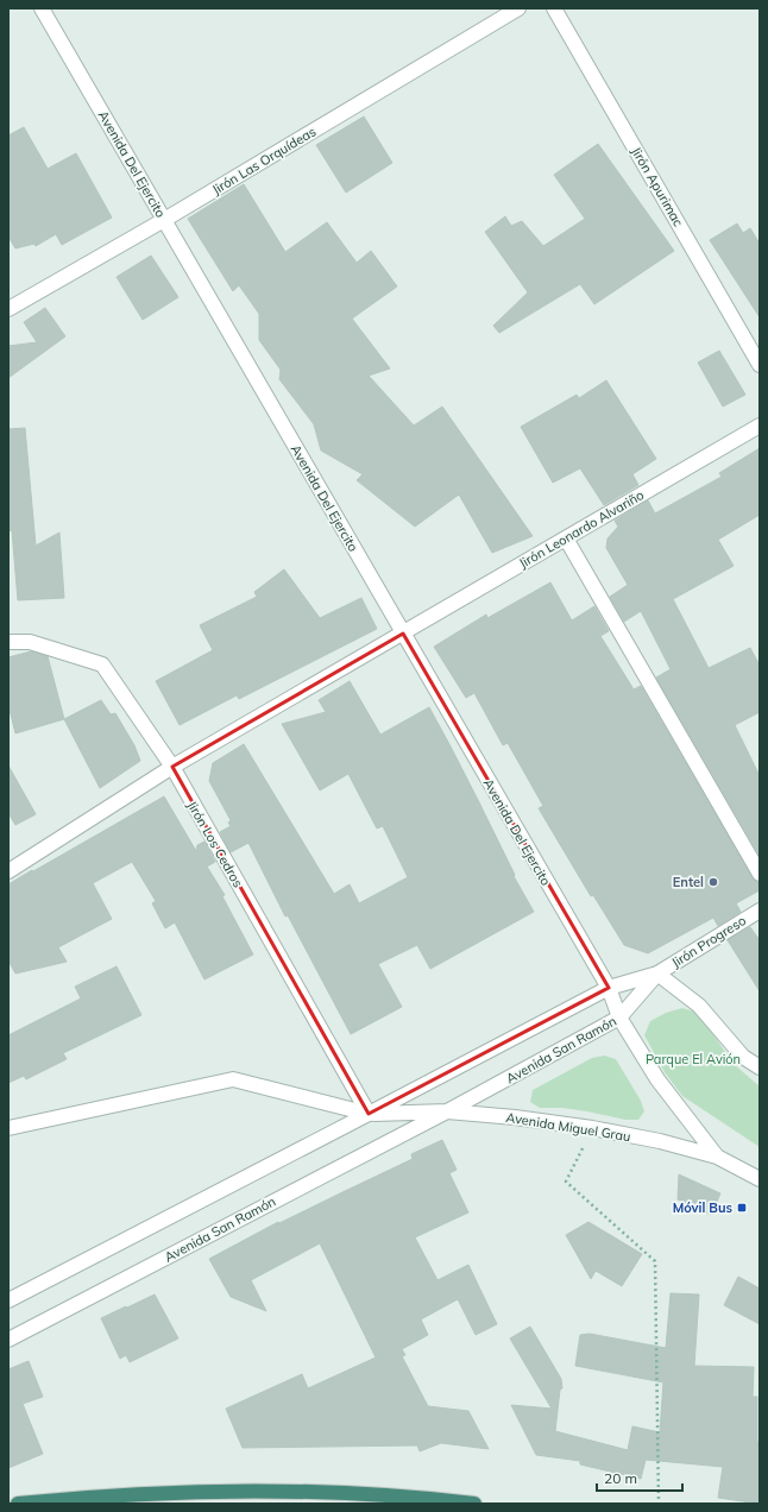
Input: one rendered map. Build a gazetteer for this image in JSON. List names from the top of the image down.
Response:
{
  "streets": {
    "street": [
      "Jirón Las Orquídeas",
      "Avenida Del Ejercito",
      "Jirón Apurimac",
      "Jirón Leonardo Alvariño",
      "Jirón Los Cedros",
      "Jirón Progreso",
      "Avenida San Ramón",
      "Avenida Miguel Grau"
    ]
  },
  "crossings": [
    ["Jirón Las Orquídeas", "Avenida Del Ejercito"],
    ["Avenida Del Ejercito", "Jirón Leonardo Alvariño"],
    ["Avenida Del Ejercito", "Avenida San Ramón"],
    ["Avenida Del Ejercito", "Avenida Miguel Grau"],
    ["Jirón Leonardo Alvariño", "Jirón Los Cedros"],
    ["Jirón Los Cedros", "Avenida Miguel Grau"],
    ["Jirón Progreso", "Avenida San Ramón"],
    ["Avenida San Ramón", "Avenida Miguel Grau"]
  ],
  "parks": ["Parque El Avión"],
  "places": {
    "other": ["Entel"],
    "transit": ["Móvil Bus"]
  },
  "scale_bar": "20 m"
}
